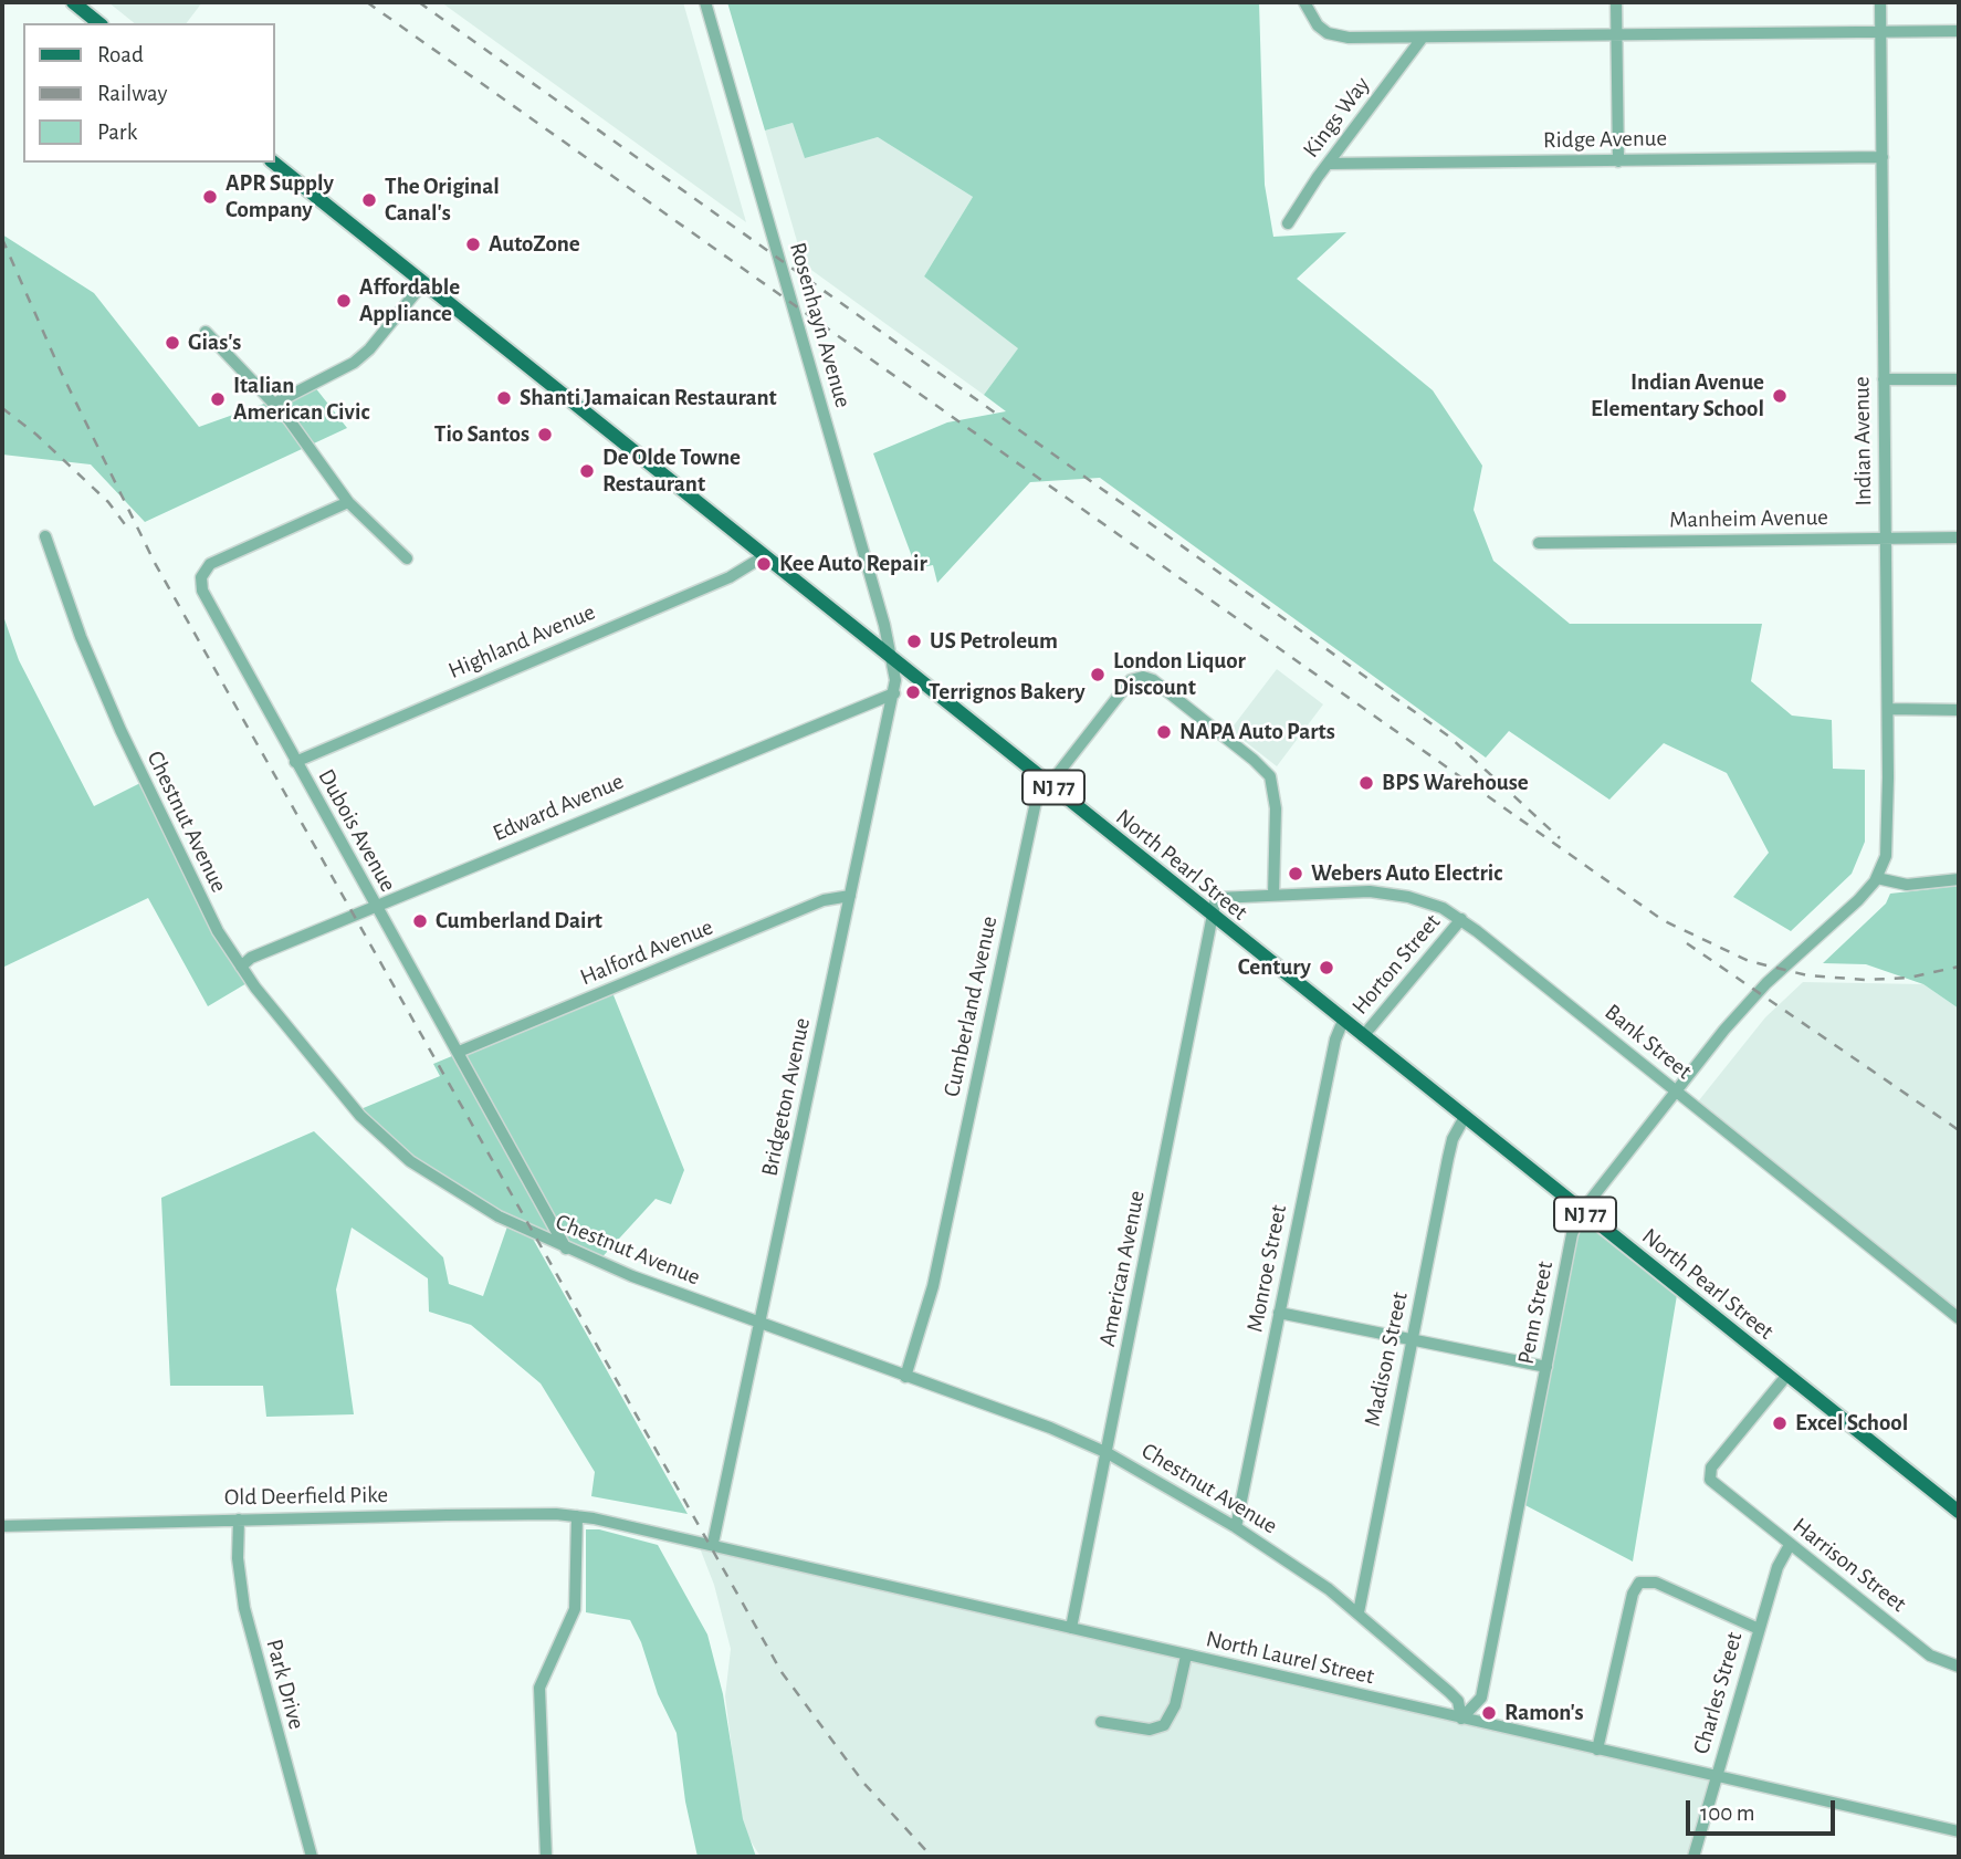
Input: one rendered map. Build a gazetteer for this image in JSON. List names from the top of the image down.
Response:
{
  "streets": {
    "main road": ["NJ 77", "North Pearl Street"],
    "street": [
      "Kings Way",
      "Ridge Avenue",
      "Rosenhayn Avenue",
      "Indian Avenue",
      "Manheim Avenue",
      "Highland Avenue",
      "Edward Avenue",
      "Chestnut Avenue",
      "Dubois Avenue",
      "Halford Avenue",
      "Horton Street",
      "Cumberland Avenue",
      "Bank Street",
      "Bridgeton Avenue",
      "American Avenue",
      "Monroe Street",
      "Penn Street",
      "Madison Street",
      "Old Deerfield Pike",
      "Harrison Street",
      "North Laurel Street",
      "Park Drive",
      "Charles Street"
    ]
  },
  "crossings": [
    ["Kings Way", "Ridge Avenue"],
    ["Ridge Avenue", "Indian Avenue"],
    ["Rosenhayn Avenue", "North Pearl Street"],
    ["Rosenhayn Avenue", "Bridgeton Avenue"],
    ["Indian Avenue", "Manheim Avenue"],
    ["Indian Avenue", "Penn Street"],
    ["Highland Avenue", "Dubois Avenue"],
    ["Highland Avenue", "North Pearl Street"],
    ["Edward Avenue", "Chestnut Avenue"],
    ["Edward Avenue", "Dubois Avenue"],
    ["Edward Avenue", "Bridgeton Avenue"],
    ["Chestnut Avenue", "Dubois Avenue"],
    ["Chestnut Avenue", "Cumberland Avenue"],
    ["Chestnut Avenue", "Bridgeton Avenue"],
    ["Chestnut Avenue", "American Avenue"],
    ["Chestnut Avenue", "Monroe Street"],
    ["Chestnut Avenue", "Penn Street"],
    ["Chestnut Avenue", "Madison Street"],
    ["Chestnut Avenue", "North Laurel Street"],
    ["Dubois Avenue", "Halford Avenue"],
    ["North Pearl Street", "Horton Street"],
    ["North Pearl Street", "Cumberland Avenue"],
    ["North Pearl Street", "Bank Street"],
    ["North Pearl Street", "Bridgeton Avenue"],
    ["North Pearl Street", "American Avenue"],
    ["North Pearl Street", "Monroe Street"],
    ["North Pearl Street", "Penn Street"],
    ["North Pearl Street", "Madison Street"],
    ["North Pearl Street", "Harrison Street"],
    ["Halford Avenue", "Bridgeton Avenue"],
    ["Horton Street", "Bank Street"],
    ["Cumberland Avenue", "Bank Street"],
    ["Bank Street", "American Avenue"],
    ["Bank Street", "Penn Street"],
    ["Bridgeton Avenue", "North Laurel Street"],
    ["American Avenue", "North Laurel Street"],
    ["Penn Street", "North Laurel Street"],
    ["Old Deerfield Pike", "North Laurel Street"],
    ["Old Deerfield Pike", "Park Drive"],
    ["Harrison Street", "Charles Street"],
    ["North Laurel Street", "Charles Street"]
  ],
  "places": [
    "APR Supply Company",
    "The Original Canal's",
    "AutoZone",
    "Affordable Appliance",
    "Gias's",
    "Indian Avenue Elementary School",
    "Shanti Jamaican Restaurant",
    "Italian American Civic",
    "Tio Santos",
    "De Olde Towne Restaurant",
    "Kee Auto Repair",
    "US Petroleum",
    "London Liquor Discount",
    "Terrignos Bakery",
    "NAPA Auto Parts",
    "BPS Warehouse",
    "Webers Auto Electric",
    "Cumberland Dairt",
    "Century",
    "Excel School",
    "Ramon's"
  ],
  "legend": ["Road", "Railway", "Park"],
  "scale_bar": "100 m"
}
